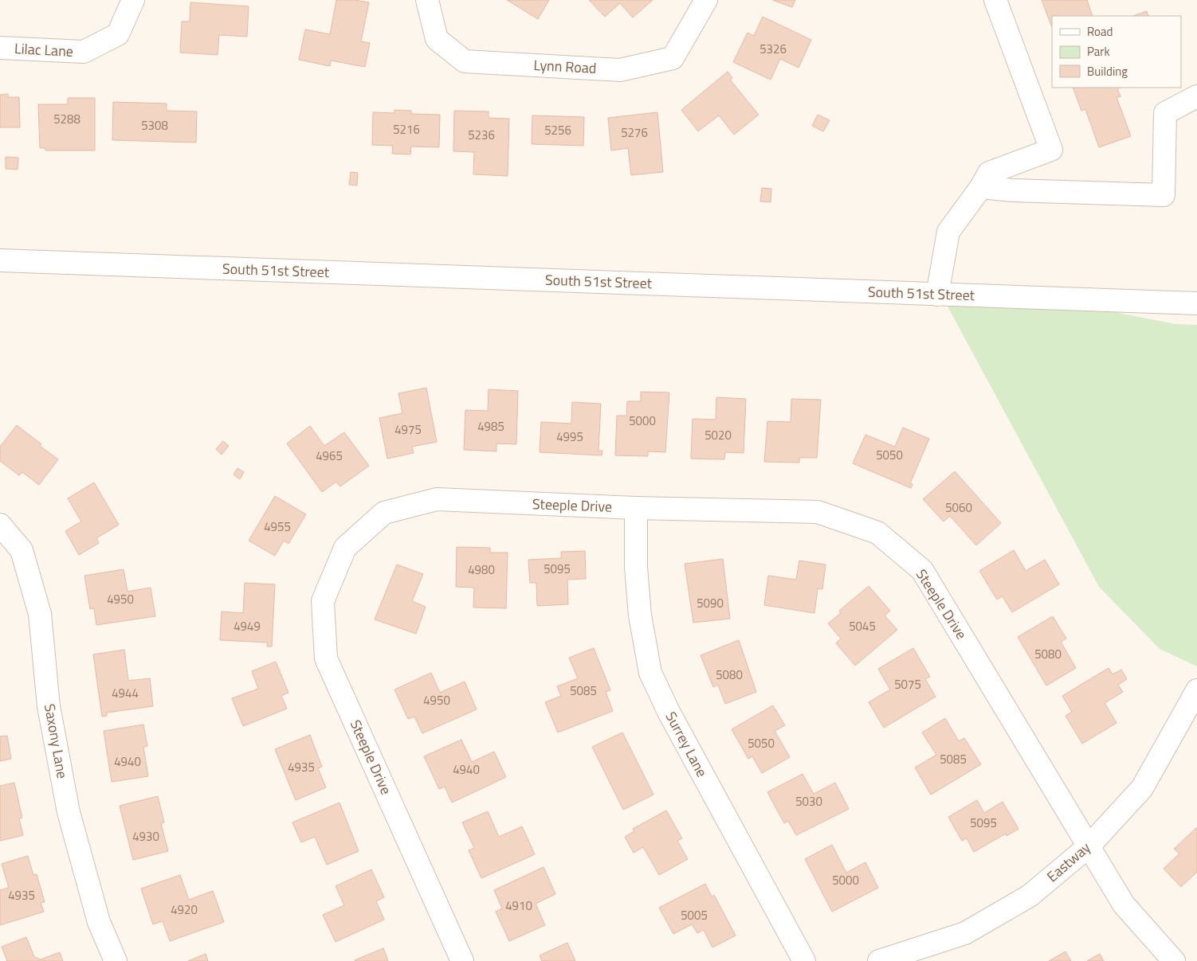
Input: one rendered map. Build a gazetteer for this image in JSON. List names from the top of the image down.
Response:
{
  "streets": {
    "street": [
      "Lilac Lane",
      "Lynn Road",
      "South 51st Street",
      "Steeple Drive",
      "Saxony Lane",
      "Surrey Lane",
      "Eastway"
    ]
  },
  "crossings": [
    ["Steeple Drive", "Surrey Lane"],
    ["Steeple Drive", "Eastway"]
  ],
  "house_numbers": [
    "5326",
    "5288",
    "5308",
    "5216",
    "5256",
    "5276",
    "5236",
    "5000",
    "4985",
    "4975",
    "5020",
    "4995",
    "5050",
    "4965",
    "5060",
    "4955",
    "5095",
    "4980",
    "4950",
    "5090",
    "4949",
    "5045",
    "5080",
    "5080",
    "5075",
    "5085",
    "4944",
    "4950",
    "5050",
    "5085",
    "4940",
    "4935",
    "4940",
    "5030",
    "5095",
    "4930",
    "5000",
    "4935",
    "4910",
    "4920",
    "5005"
  ],
  "legend": ["Road", "Park", "Building"]
}
